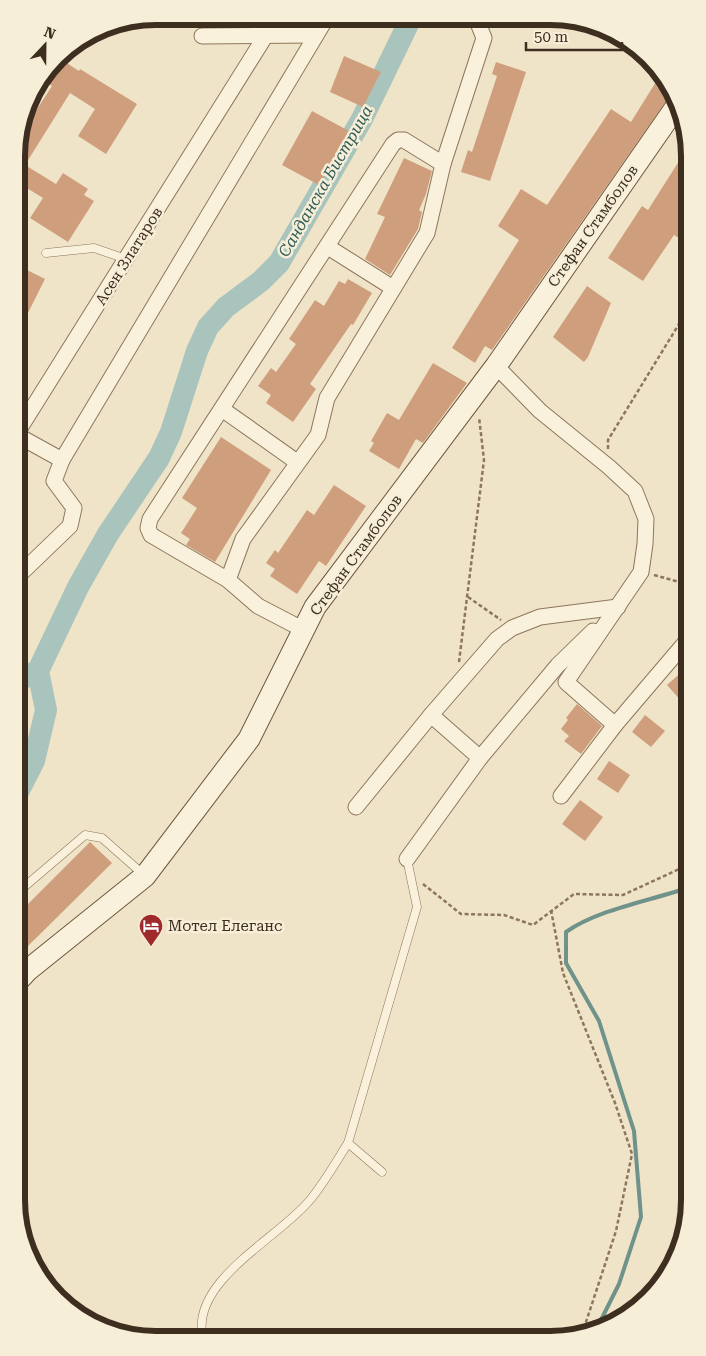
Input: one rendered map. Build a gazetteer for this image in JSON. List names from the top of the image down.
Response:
{
  "streets": {
    "street": ["Стефан Стамболов", "Асен Златаров"]
  },
  "water": ["Санданска Бистрица"],
  "places": {
    "hotel": ["Мотел Елеганс"]
  },
  "scale_bar": "50 m",
  "north": "top"
}
